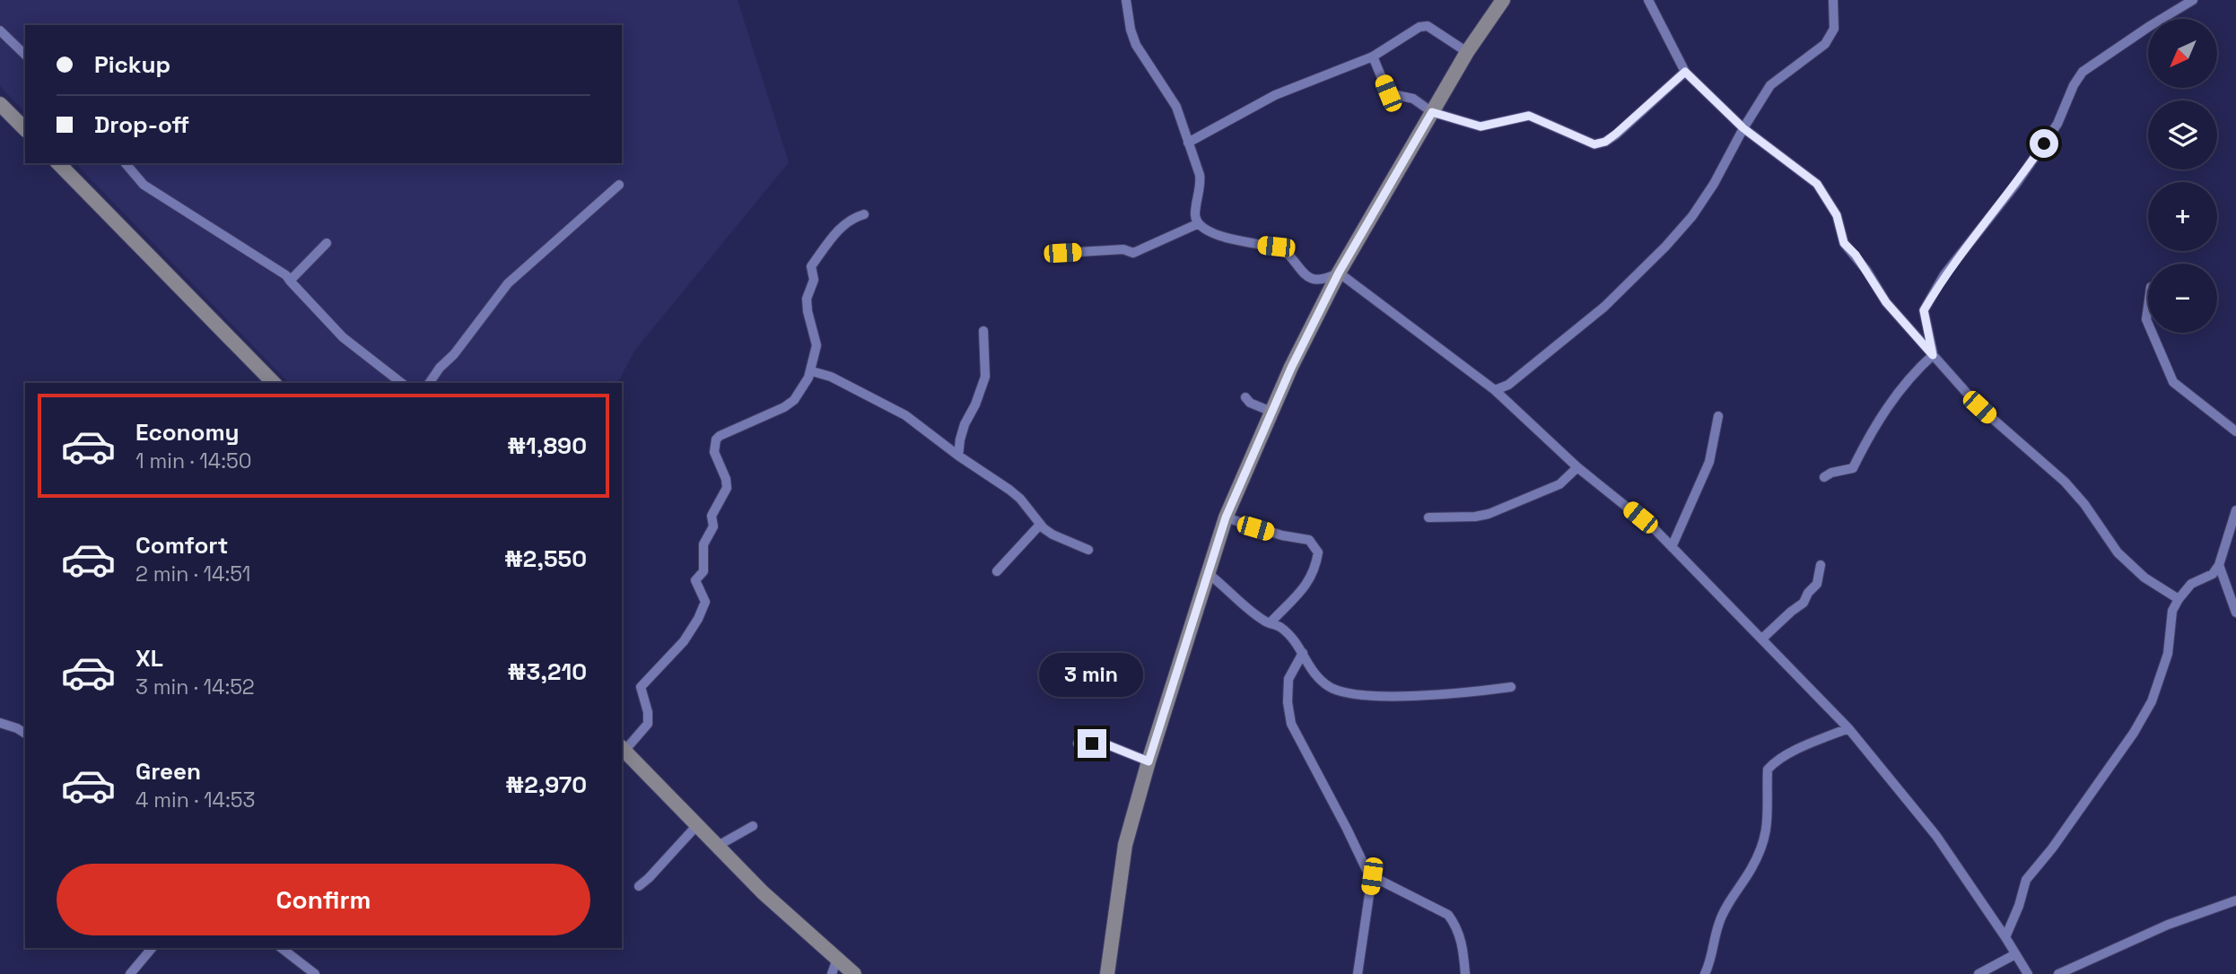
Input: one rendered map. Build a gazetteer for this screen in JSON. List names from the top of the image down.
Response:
{
  "north": "bottom left",
  "page": {
    "map_buttons": ["+", "−"],
    "banner": ["Pickup", "Drop-off"],
    "list": [
      {
        "name": "Economy",
        "note": "1 min · 14:50",
        "value": "₦1,890"
      },
      {
        "name": "Comfort",
        "note": "2 min · 14:51",
        "value": "₦2,550"
      },
      {
        "name": "XL",
        "note": "3 min · 14:52",
        "value": "₦3,210"
      },
      {
        "name": "Green",
        "note": "4 min · 14:53",
        "value": "₦2,970"
      }
    ],
    "bubble": "3 min",
    "buttons": "Confirm"
  }
}
